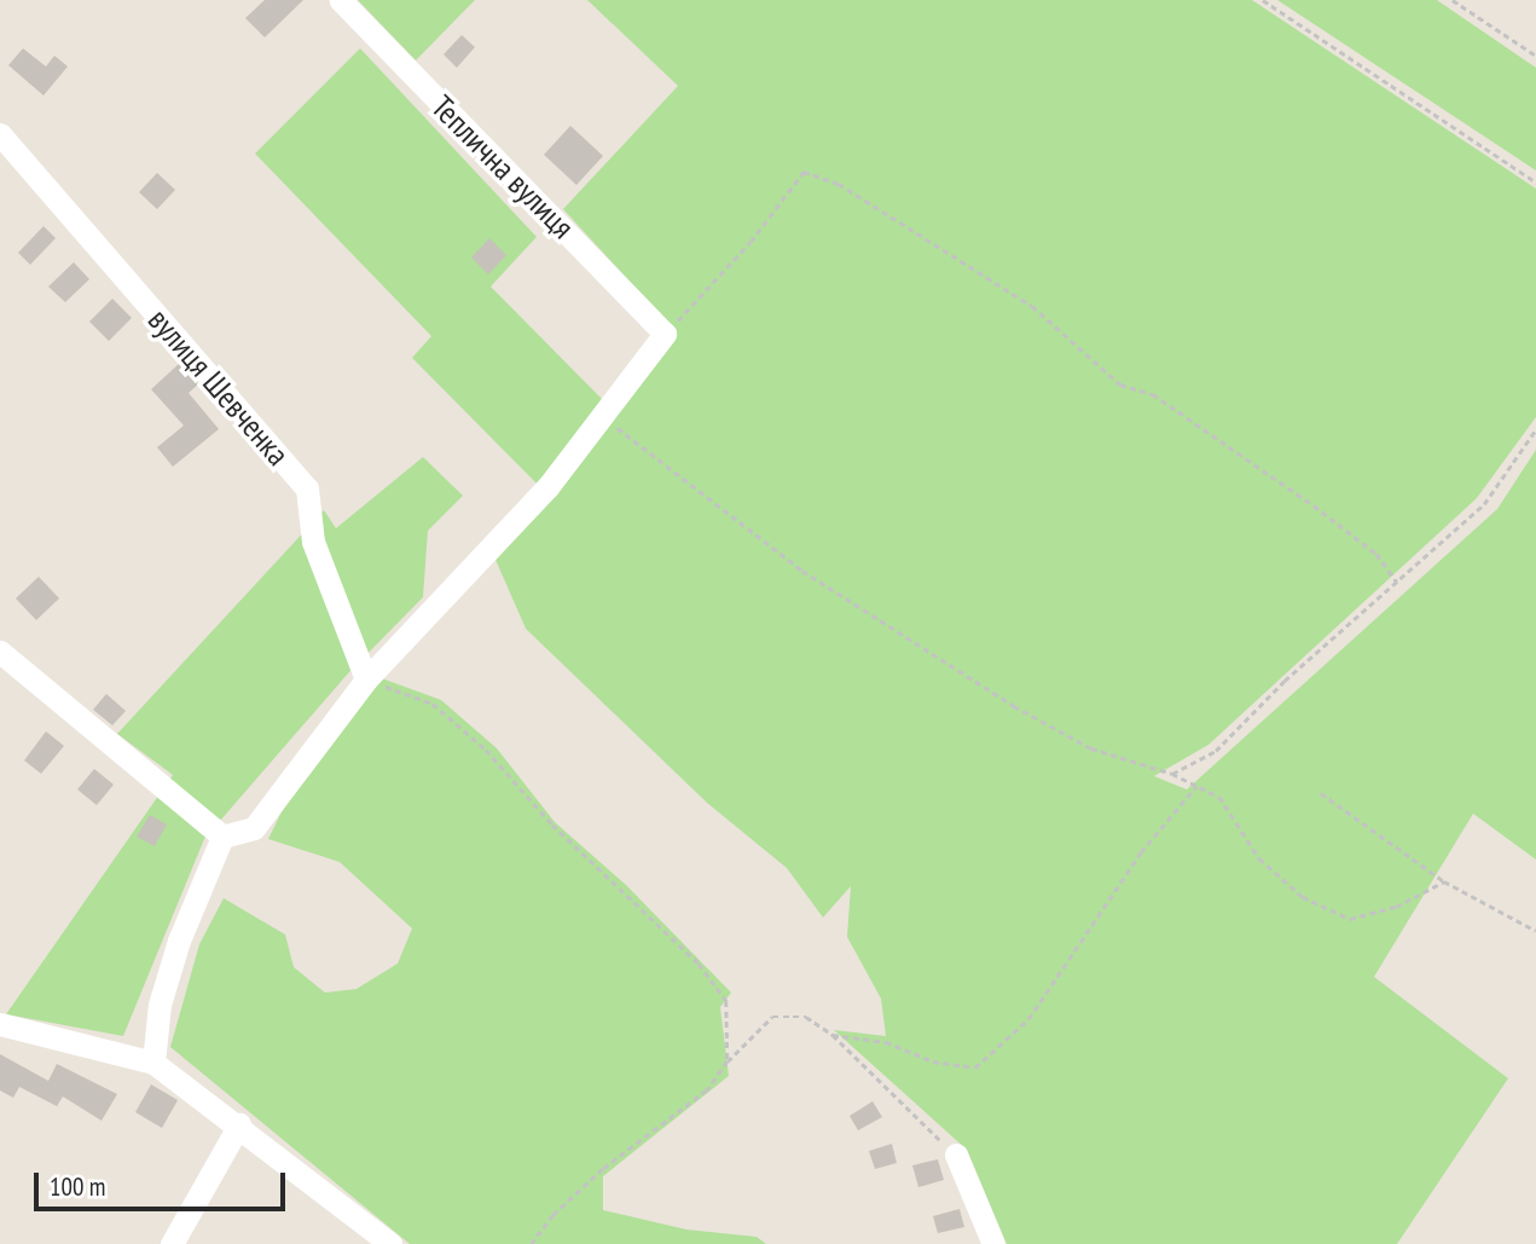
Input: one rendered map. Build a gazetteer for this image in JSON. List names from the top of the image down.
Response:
{
  "streets": {
    "street": ["Теплична вулиця", "вулиця Шевченка"]
  },
  "scale_bar": "100 m"
}
